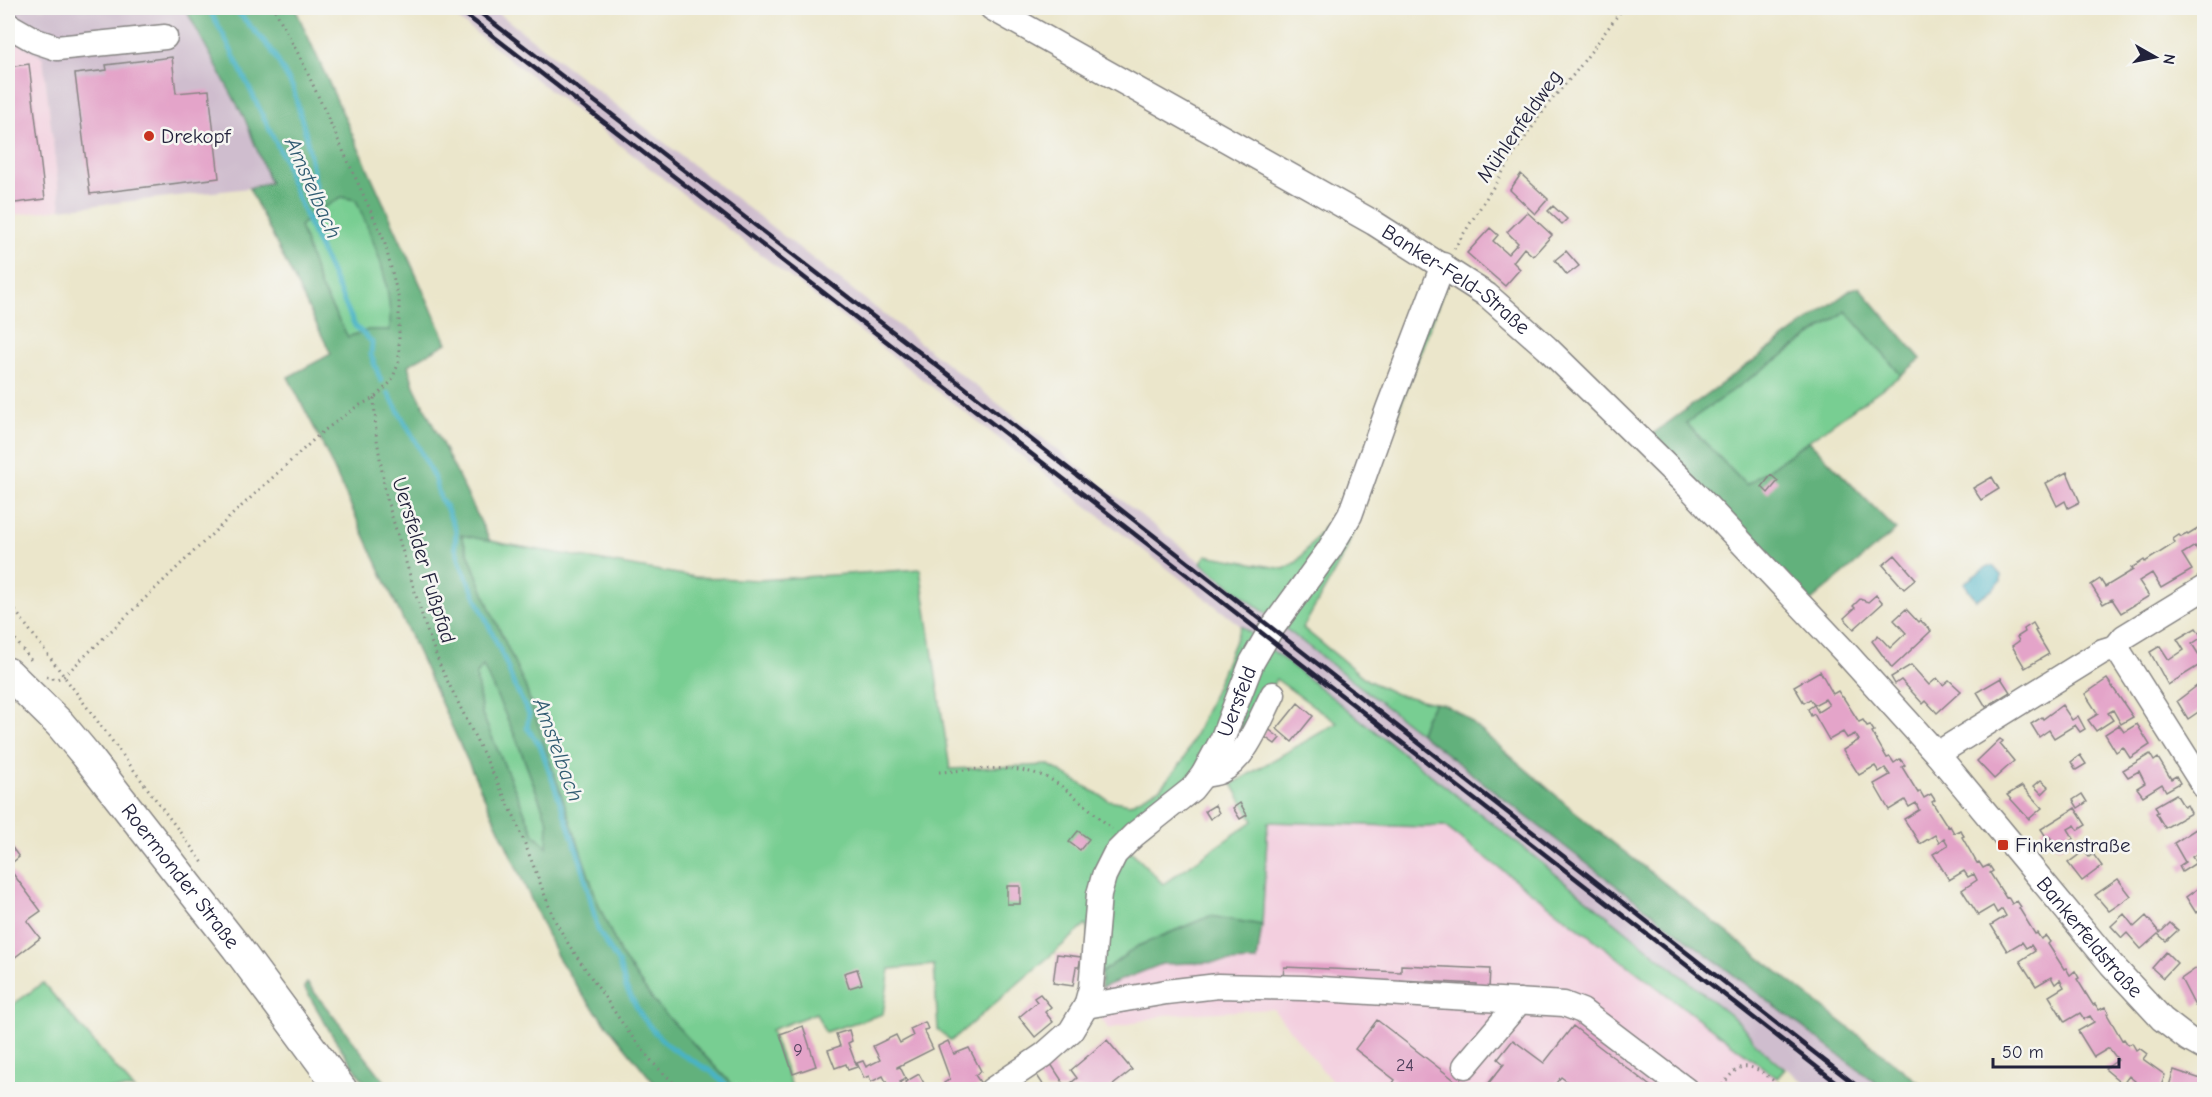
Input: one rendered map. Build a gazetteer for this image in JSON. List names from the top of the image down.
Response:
{
  "streets": {
    "main road": ["Roermonder Straße"],
    "street": ["Banker-Feld-Straße", "Uersfeld", "Bankerfeldstraße"],
    "path": ["Mühlenfeldweg", "Uersfelder Fußpfad"]
  },
  "crossings": [
    ["Mühlenfeldweg", "Banker-Feld-Straße"],
    ["Mühlenfeldweg", "Uersfeld"],
    ["Banker-Feld-Straße", "Uersfeld"],
    ["Banker-Feld-Straße", "Bankerfeldstraße"]
  ],
  "water": ["Amstelbach"],
  "places": {
    "other": ["Drekopf"],
    "transit": ["Finkenstraße"]
  },
  "house_numbers": ["9", "24"],
  "scale_bar": "50 m",
  "north": "right"
}
